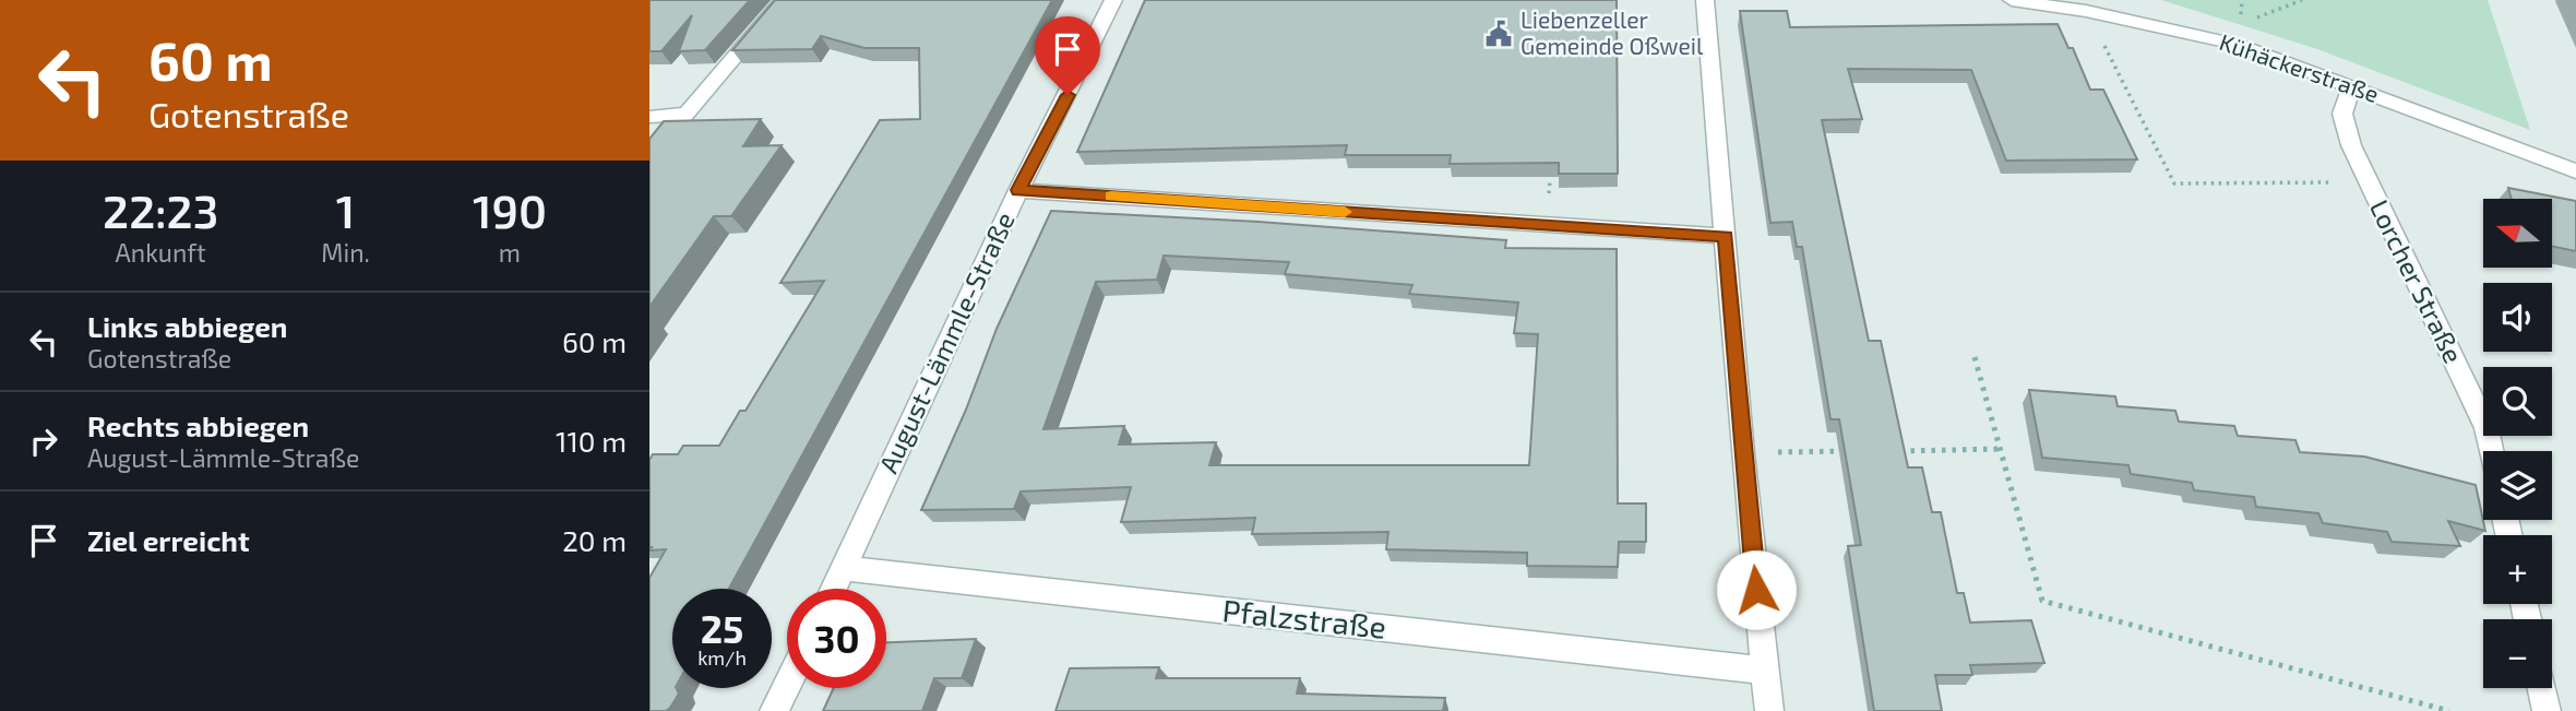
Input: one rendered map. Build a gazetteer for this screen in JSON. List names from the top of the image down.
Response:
{
  "streets": {
    "street": [
      "Kühäckerstraße",
      "Lorcher Straße",
      "August-Lämmle-Straße",
      "Pfalzstraße"
    ]
  },
  "crossings": [
    ["Kühäckerstraße", "Lorcher Straße"],
    ["August-Lämmle-Straße", "Pfalzstraße"]
  ],
  "places": {
    "public building": ["Liebenzeller Gemeinde Oßweil"]
  },
  "north": "left",
  "page": {
    "turn": ["60 m", "Gotenstraße"],
    "eta": [
      "22:23",
      "Ankunft",
      "1",
      "Min.",
      "190",
      "m"
    ],
    "map_buttons": ["+", "−"],
    "list": [
      {
        "name": "Links abbiegen",
        "note": "Gotenstraße",
        "value": "60 m"
      },
      {
        "name": "Rechts abbiegen",
        "note": "August-Lämmle-Straße",
        "value": "110 m"
      },
      {
        "name": "Ziel erreicht",
        "value": "20 m"
      }
    ],
    "speed": "25 km/h",
    "limit": "30"
  }
}
